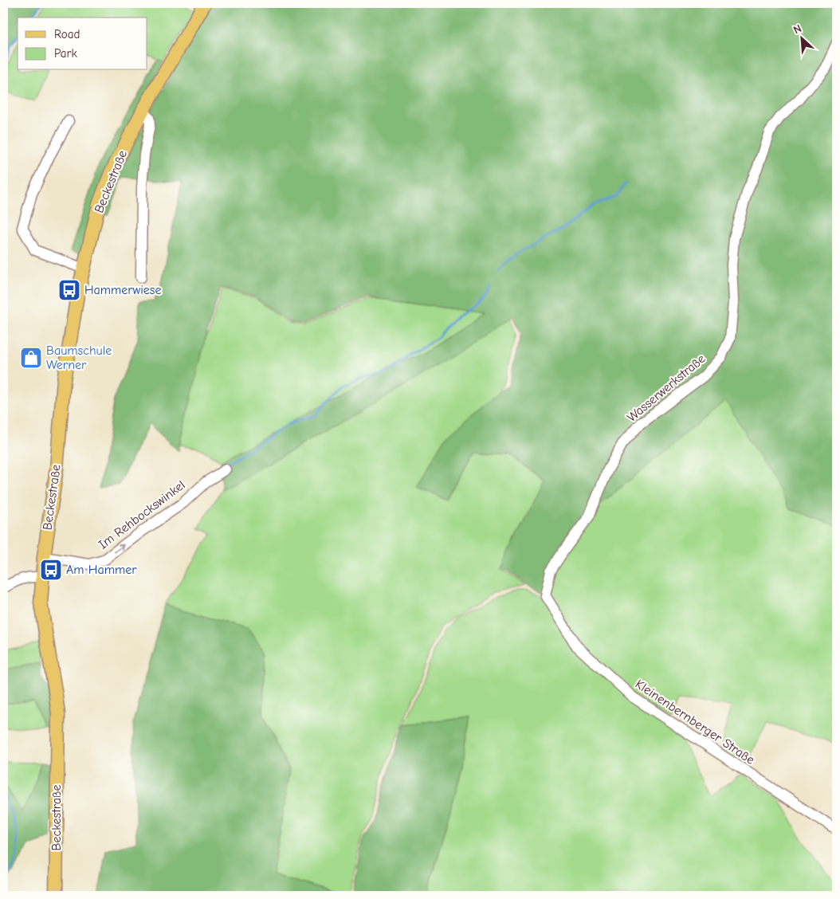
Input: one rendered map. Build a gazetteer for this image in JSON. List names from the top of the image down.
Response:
{
  "streets": {
    "main road": ["Beckestraße"],
    "street": ["Wasserwerkstraße", "Im Rehbockswinkel", "Kleinenbernberger Straße"]
  },
  "crossings": [
    ["Beckestraße", "Im Rehbockswinkel"],
    ["Wasserwerkstraße", "Kleinenbernberger Straße"]
  ],
  "one_way": ["Im Rehbockswinkel"],
  "places": {
    "bus stop": ["Hammerwiese", "Am Hammer"],
    "shop": ["Baumschule Werner"]
  },
  "legend": ["Road", "Park"],
  "north": "top left"
}
